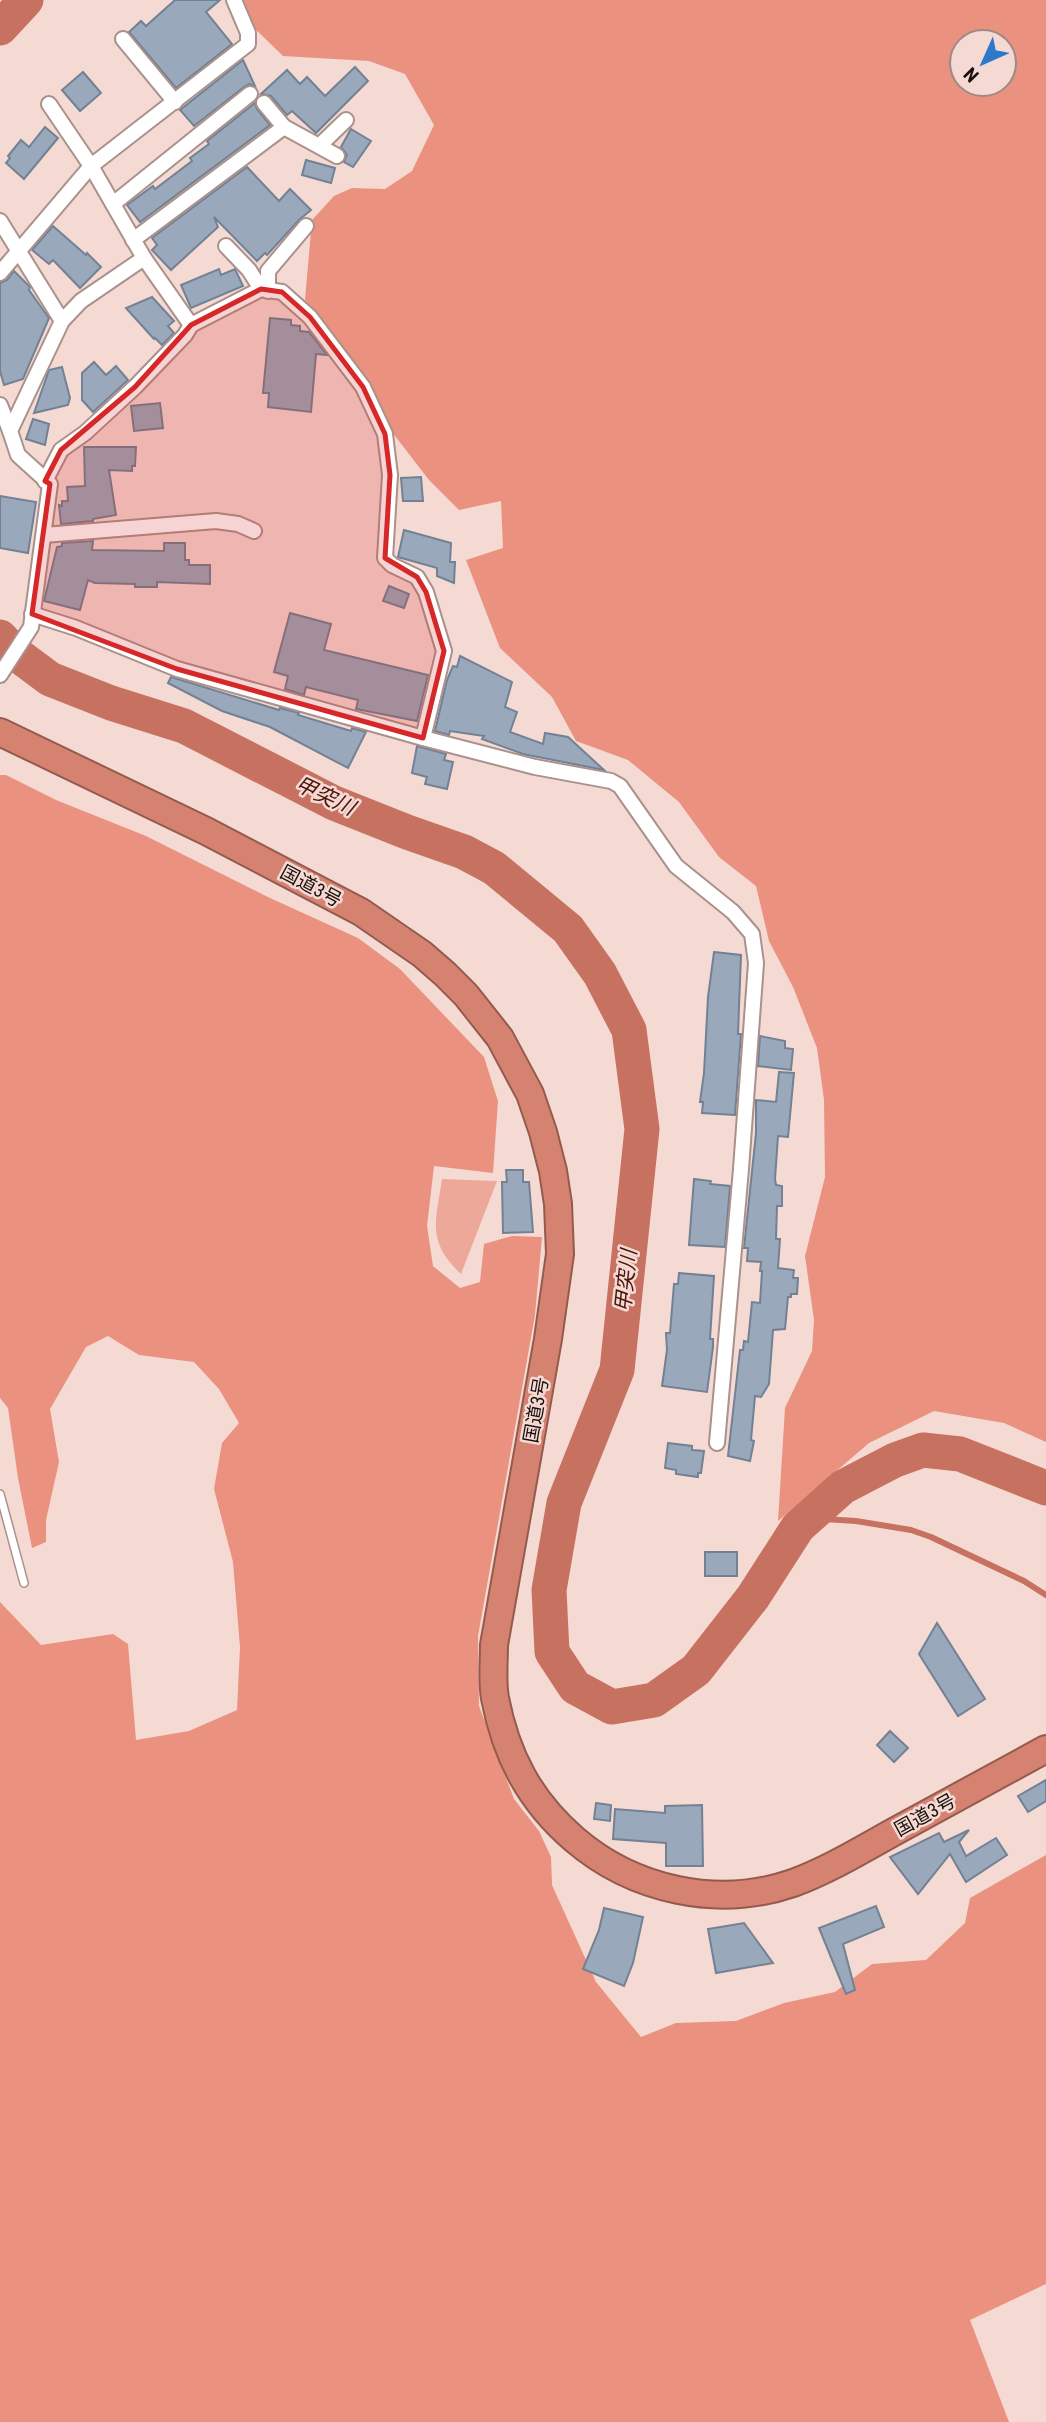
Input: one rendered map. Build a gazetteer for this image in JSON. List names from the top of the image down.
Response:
{
  "streets": {
    "highway": ["国道3号"]
  },
  "water": ["甲突川"],
  "north": "bottom left"
}
